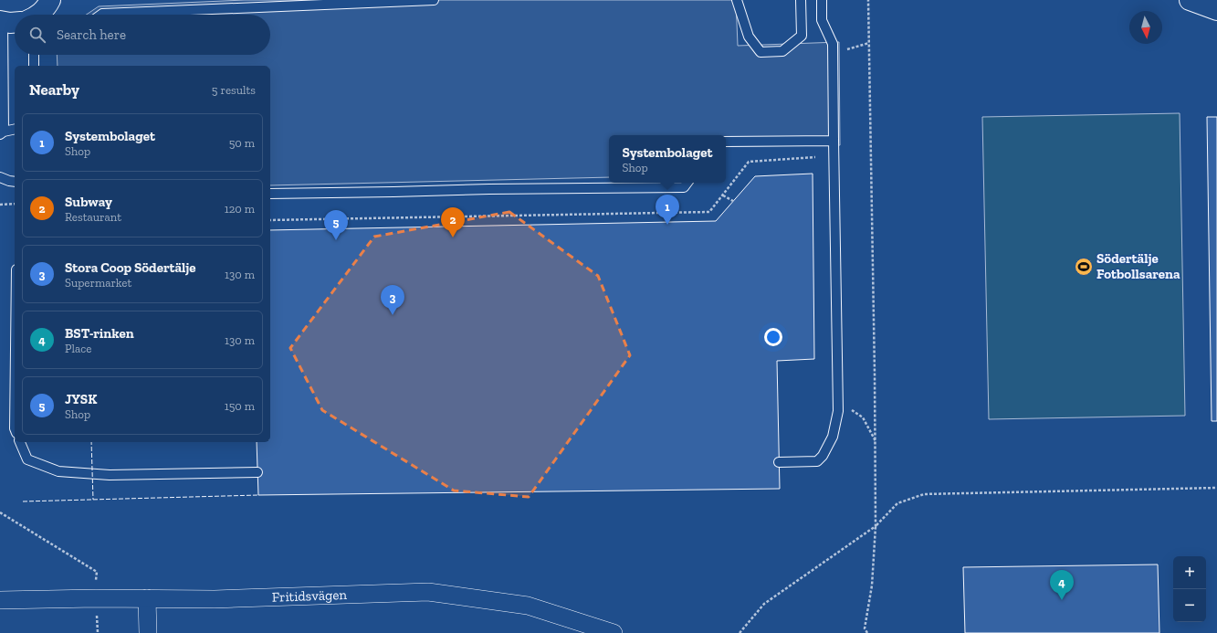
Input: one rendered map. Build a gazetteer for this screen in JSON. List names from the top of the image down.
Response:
{
  "streets": {
    "street": ["Fritidsvägen"]
  },
  "places": {
    "sports": ["Södertälje Fotbollsarena"]
  },
  "north": "bottom",
  "page": {
    "search": "Search here",
    "heading": ["Nearby", "5 results"],
    "list": [
      {
        "mark": "1",
        "name": "Systembolaget",
        "note": "Shop",
        "value": "50 m"
      },
      {
        "mark": "2",
        "name": "Subway",
        "note": "Restaurant",
        "value": "120 m"
      },
      {
        "mark": "3",
        "name": "Stora Coop Södertälje",
        "note": "Supermarket",
        "value": "130 m"
      },
      {
        "mark": "4",
        "name": "BST-rinken",
        "note": "Place",
        "value": "130 m"
      },
      {
        "mark": "5",
        "name": "JYSK",
        "note": "Shop",
        "value": "150 m"
      }
    ],
    "popup": ["Systembolaget", "Shop"],
    "pins": [
      "1",
      "2",
      "5",
      "3",
      "4"
    ],
    "map_buttons": ["+", "−"]
  }
}
